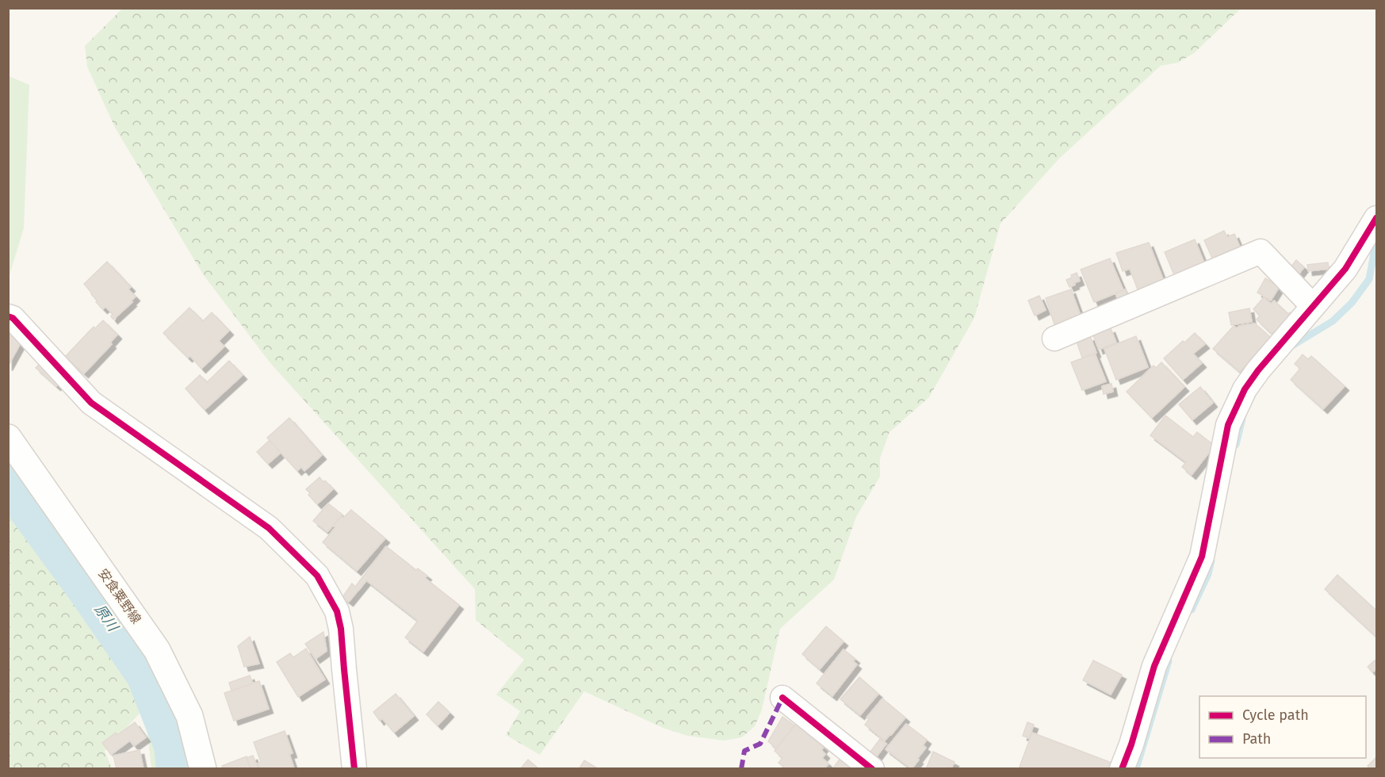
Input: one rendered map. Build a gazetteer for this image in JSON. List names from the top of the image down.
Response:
{
  "streets": {
    "main road": ["安食粟野線"]
  },
  "water": ["原川"],
  "legend": ["Cycle path", "Path"]
}
